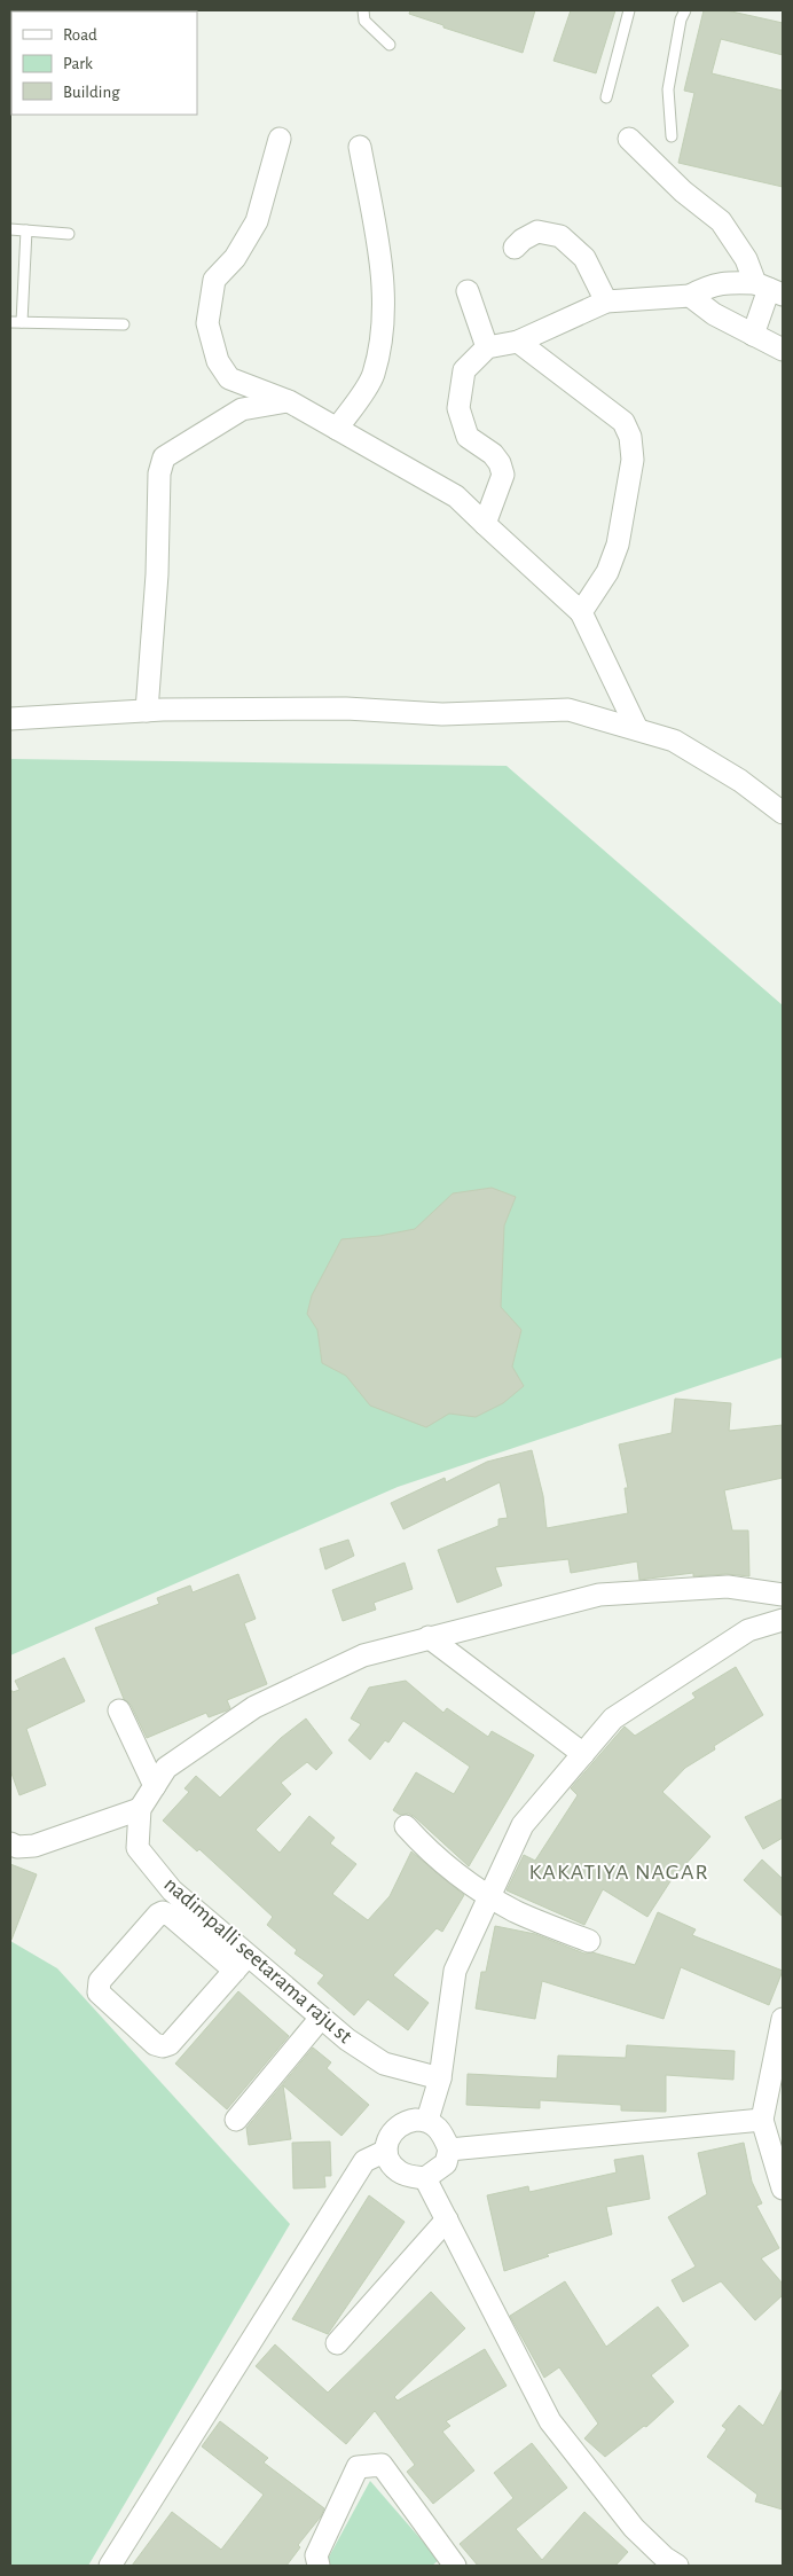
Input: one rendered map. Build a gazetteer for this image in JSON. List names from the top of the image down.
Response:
{
  "streets": {
    "street": ["nadimpalli seetarama raju st"]
  },
  "districts": ["KAKATIYA NAGAR"],
  "legend": ["Road", "Park", "Building"]
}
